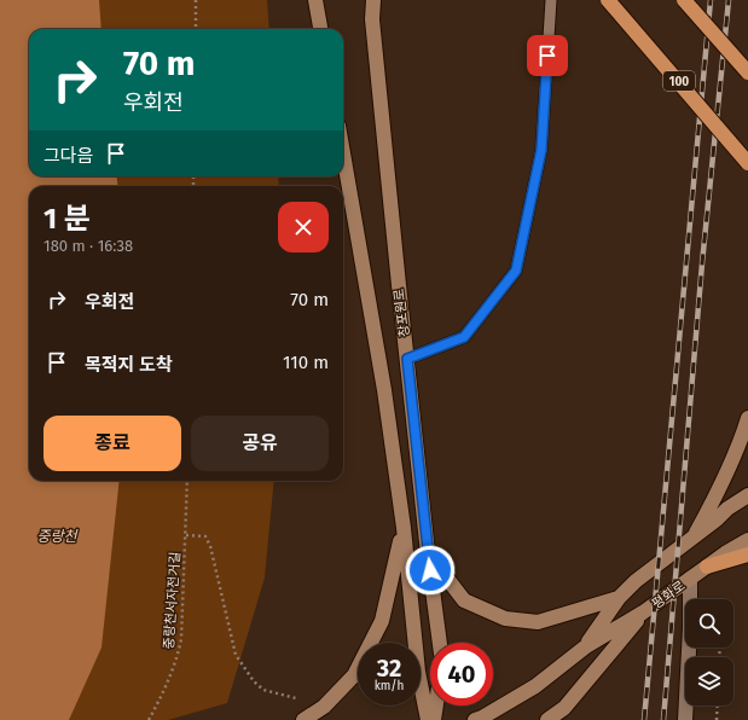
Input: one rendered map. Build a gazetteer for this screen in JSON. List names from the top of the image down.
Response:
{
  "streets": {
    "highway": ["100"],
    "street": ["창포원로", "평화로"],
    "path": ["중랑천서자전거길"]
  },
  "water": ["중랑천"],
  "page": {
    "turn": ["70 m", "우회전"],
    "then": "그다음",
    "heading": ["1 분", "180 m · 16:38"],
    "list": [
      {
        "name": "우회전",
        "value": "70 m"
      },
      {
        "name": "목적지 도착",
        "value": "110 m"
      }
    ],
    "buttons": ["종료", "공유"],
    "speed": "32 km/h",
    "limit": "40"
  }
}
